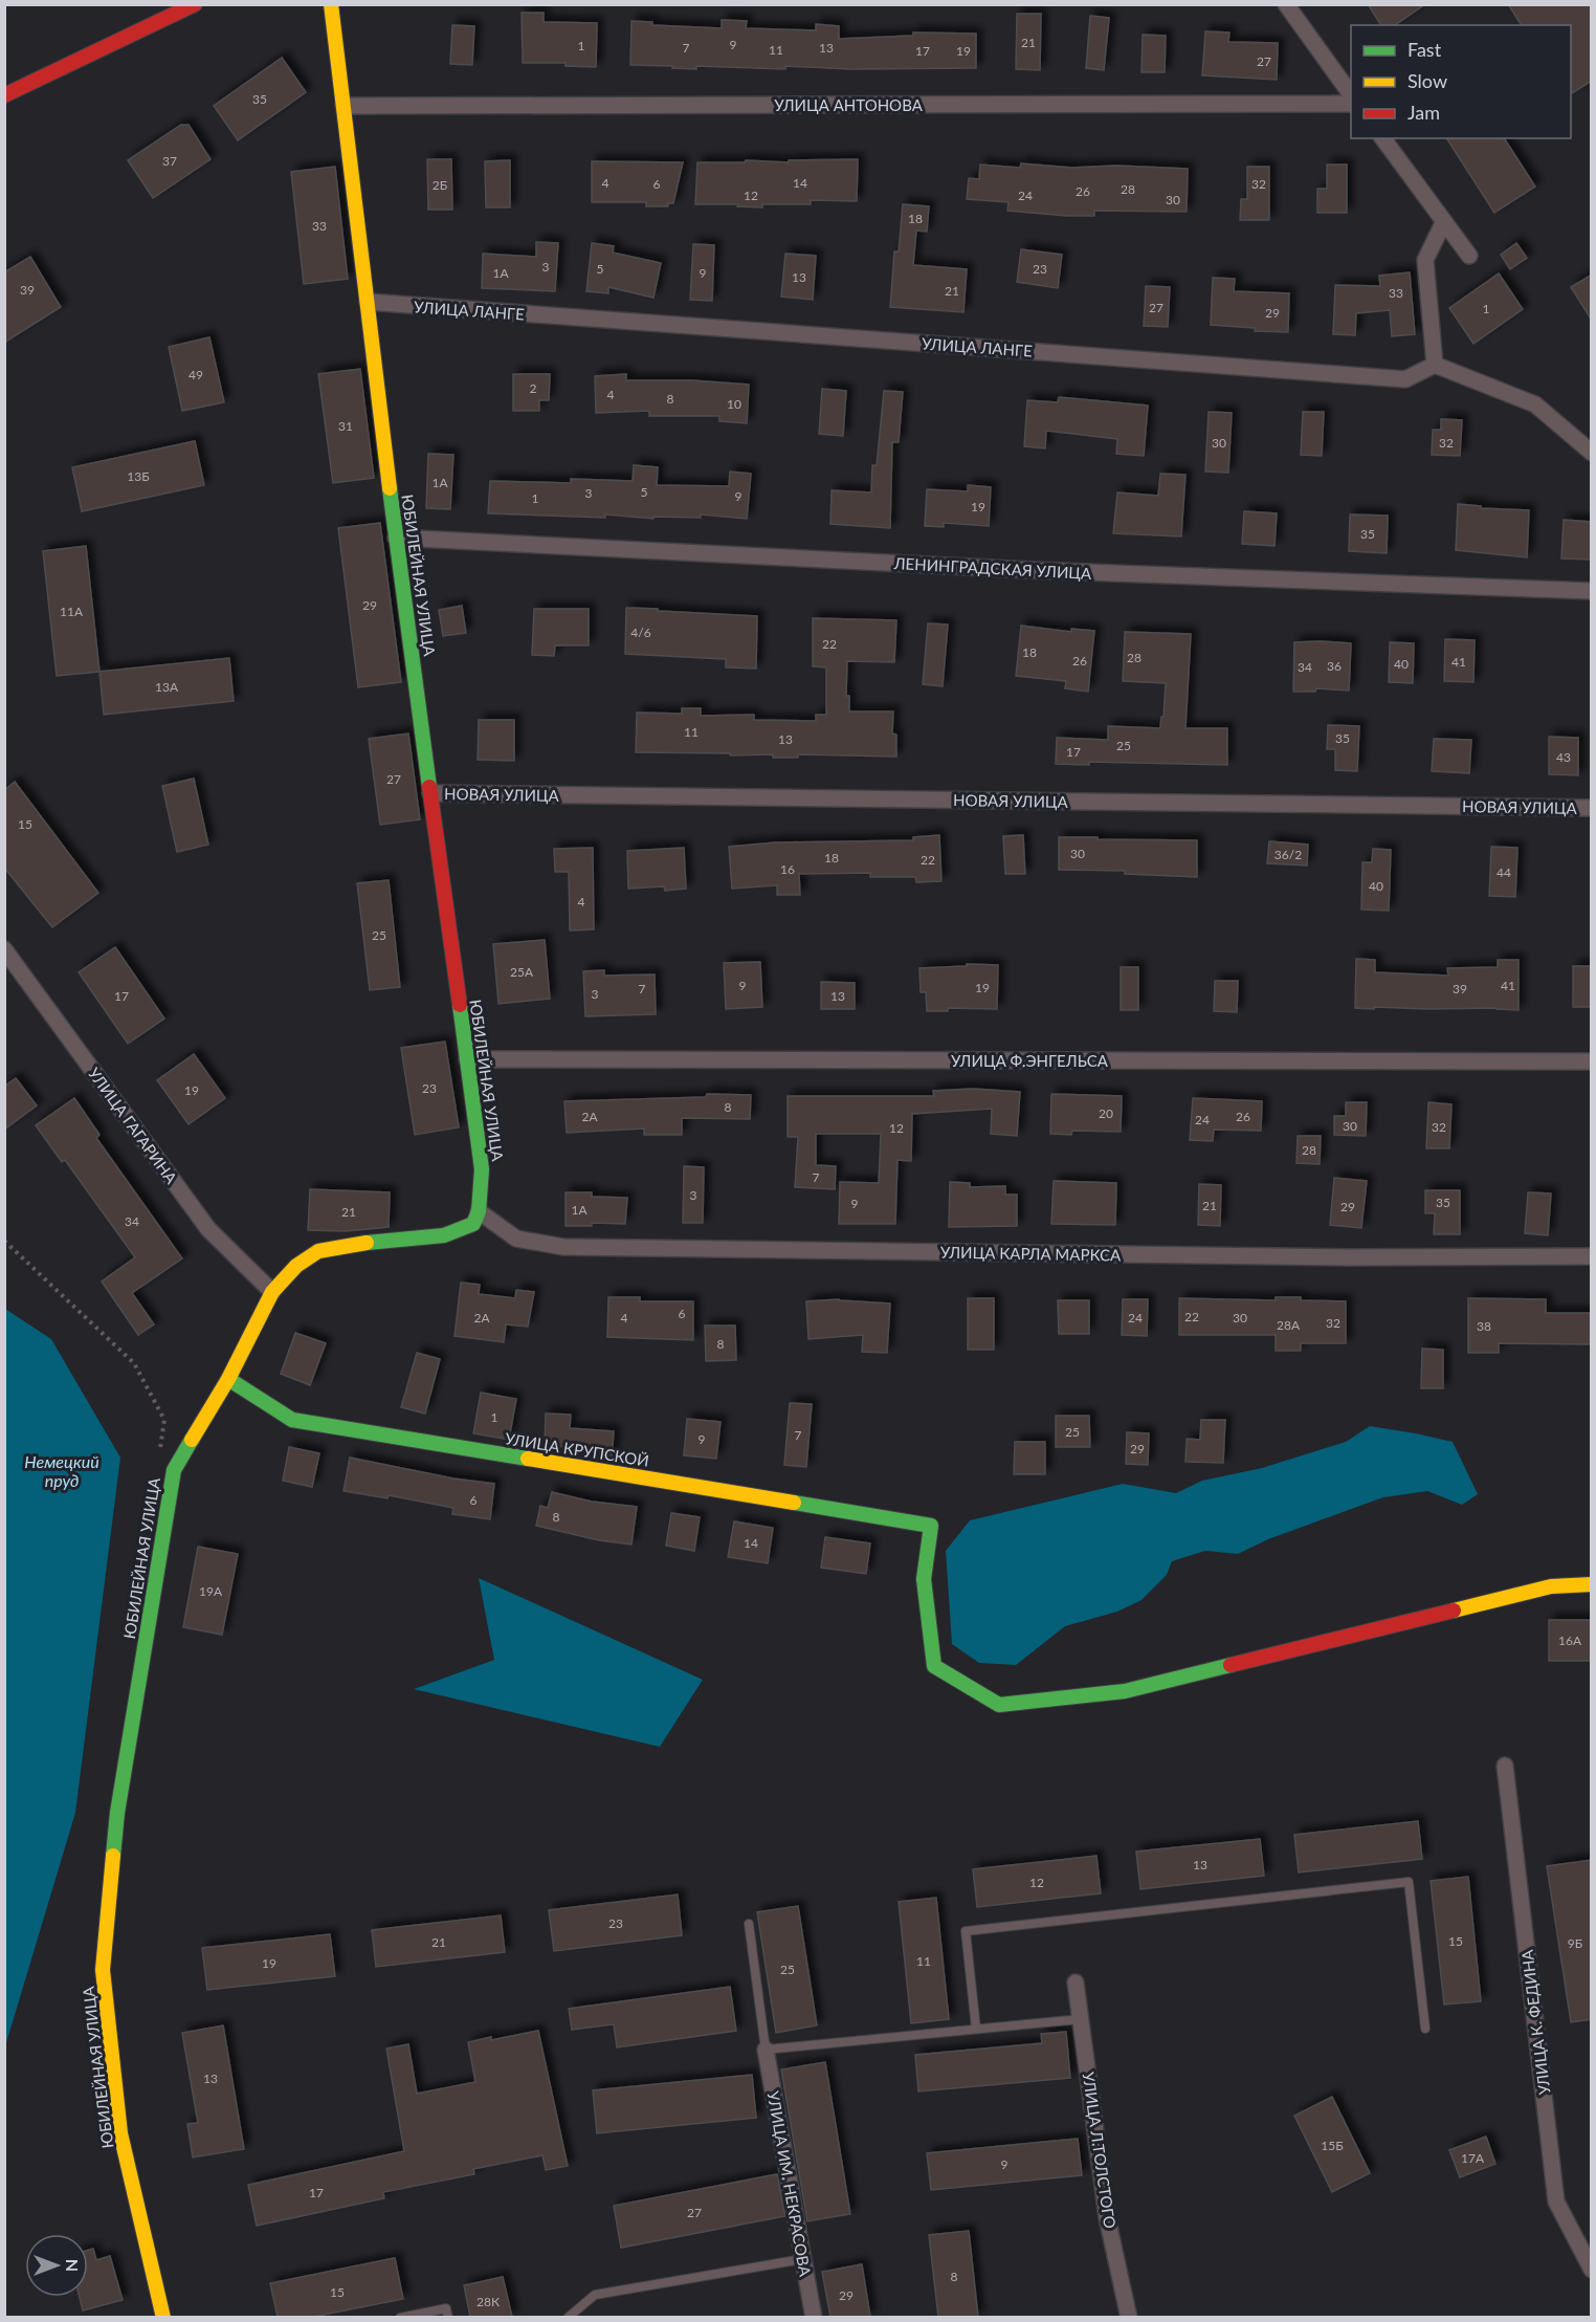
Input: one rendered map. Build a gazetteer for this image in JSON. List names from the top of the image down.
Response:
{
  "streets": {
    "street": [
      "УЛИЦА АНТОНОВА",
      "УЛИЦА ЛАНГЕ",
      "ЛЕНИНГРАДСКАЯ УЛИЦА",
      "ЮБИЛЕЙНАЯ УЛИЦА",
      "НОВАЯ УЛИЦА",
      "УЛИЦА Ф.ЭНГЕЛЬСА",
      "УЛИЦА ГАГАРИНА",
      "УЛИЦА КАРЛА МАРКСА",
      "УЛИЦА КРУПСКОЙ",
      "УЛИЦА К. ФЕДИНА",
      "УЛИЦА Л.ТОЛСТОГО",
      "УЛИЦА ИМ. НЕКРАСОВА"
    ]
  },
  "crossings": [
    ["УЛИЦА АНТОНОВА", "ЮБИЛЕЙНАЯ УЛИЦА"],
    ["УЛИЦА ЛАНГЕ", "ЮБИЛЕЙНАЯ УЛИЦА"],
    ["ЛЕНИНГРАДСКАЯ УЛИЦА", "ЮБИЛЕЙНАЯ УЛИЦА"],
    ["ЮБИЛЕЙНАЯ УЛИЦА", "НОВАЯ УЛИЦА"],
    ["ЮБИЛЕЙНАЯ УЛИЦА", "УЛИЦА Ф.ЭНГЕЛЬСА"],
    ["ЮБИЛЕЙНАЯ УЛИЦА", "УЛИЦА ГАГАРИНА"],
    ["ЮБИЛЕЙНАЯ УЛИЦА", "УЛИЦА КАРЛА МАРКСА"],
    ["ЮБИЛЕЙНАЯ УЛИЦА", "УЛИЦА КРУПСКОЙ"]
  ],
  "water": ["Немецкий пруд"],
  "house_numbers": [
    "21",
    "9",
    "1",
    "7",
    "13",
    "11",
    "17",
    "19",
    "27",
    "35",
    "37",
    "4",
    "14",
    "6",
    "32",
    "2Б",
    "28",
    "26",
    "12",
    "24",
    "30",
    "18",
    "33",
    "3",
    "5",
    "23",
    "1А",
    "9",
    "13",
    "39",
    "21",
    "33",
    "27",
    "1",
    "29",
    "49",
    "2",
    "4",
    "8",
    "10",
    "31",
    "30",
    "32",
    "13Б",
    "1А",
    "5",
    "3",
    "9",
    "1",
    "19",
    "35",
    "29",
    "11А",
    "4/6",
    "22",
    "18",
    "28",
    "26",
    "41",
    "40",
    "36",
    "34",
    "13А",
    "11",
    "35",
    "13",
    "25",
    "17",
    "43",
    "27",
    "15",
    "30",
    "36/2",
    "18",
    "22",
    "16",
    "44",
    "40",
    "4",
    "25",
    "25А",
    "9",
    "41",
    "19",
    "7",
    "39",
    "3",
    "17",
    "13",
    "23",
    "19",
    "8",
    "20",
    "2А",
    "26",
    "24",
    "30",
    "32",
    "12",
    "28",
    "7",
    "3",
    "35",
    "9",
    "21",
    "29",
    "1А",
    "21",
    "34",
    "6",
    "22",
    "2А",
    "4",
    "24",
    "30",
    "32",
    "28А",
    "38",
    "8",
    "1",
    "25",
    "7",
    "9",
    "29",
    "6",
    "8",
    "14",
    "19А",
    "16А",
    "13",
    "12",
    "23",
    "15",
    "21",
    "9Б",
    "11",
    "19",
    "25",
    "13",
    "15Б",
    "17А",
    "9",
    "17",
    "27",
    "8",
    "15",
    "29",
    "28К"
  ],
  "legend": ["Fast", "Slow", "Jam"],
  "north": "right"
}
